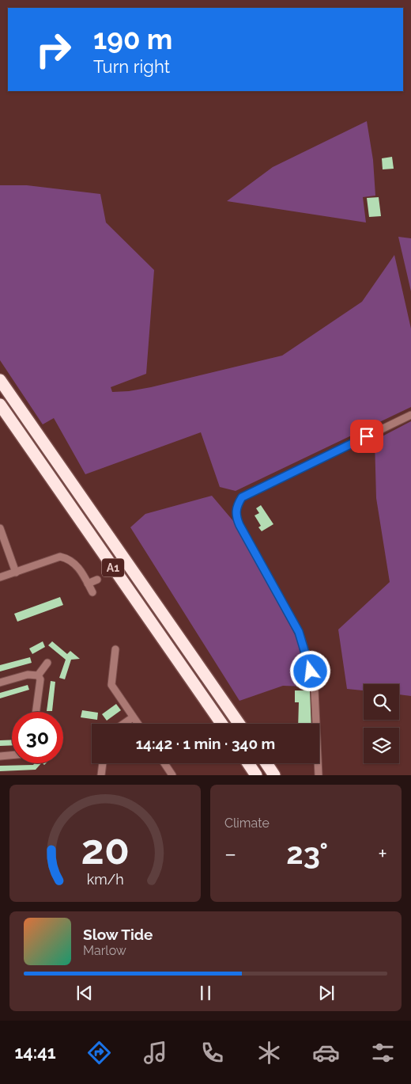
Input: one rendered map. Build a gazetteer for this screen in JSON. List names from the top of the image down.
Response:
{
  "streets": {
    "highway": ["A1"]
  },
  "page": {
    "turn": ["190 m", "Turn right"],
    "limit": "30",
    "trip": "14:42 · 1 min · 340 m",
    "tile": "Climate",
    "heat": ["−", "23°", "+"],
    "song": ["Slow Tide", "Marlow"],
    "tabs": "14:41",
    "gauge": ["20", "km/h"]
  }
}
